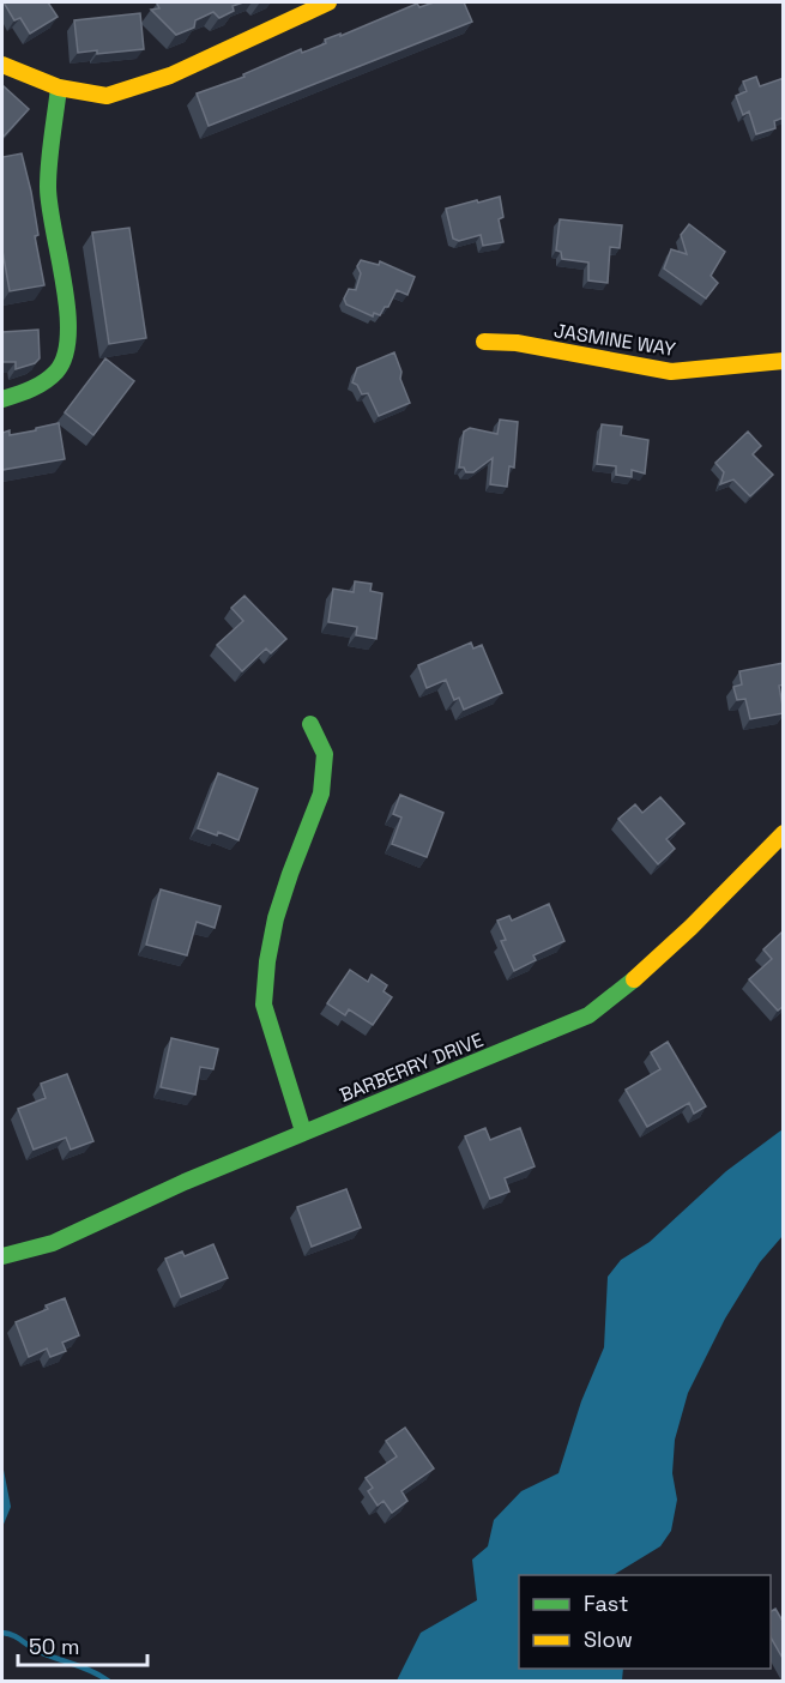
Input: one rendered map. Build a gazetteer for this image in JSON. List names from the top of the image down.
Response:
{
  "streets": {
    "street": ["JASMINE WAY", "BARBERRY DRIVE"]
  },
  "legend": ["Fast", "Slow"],
  "scale_bar": "50 m"
}
